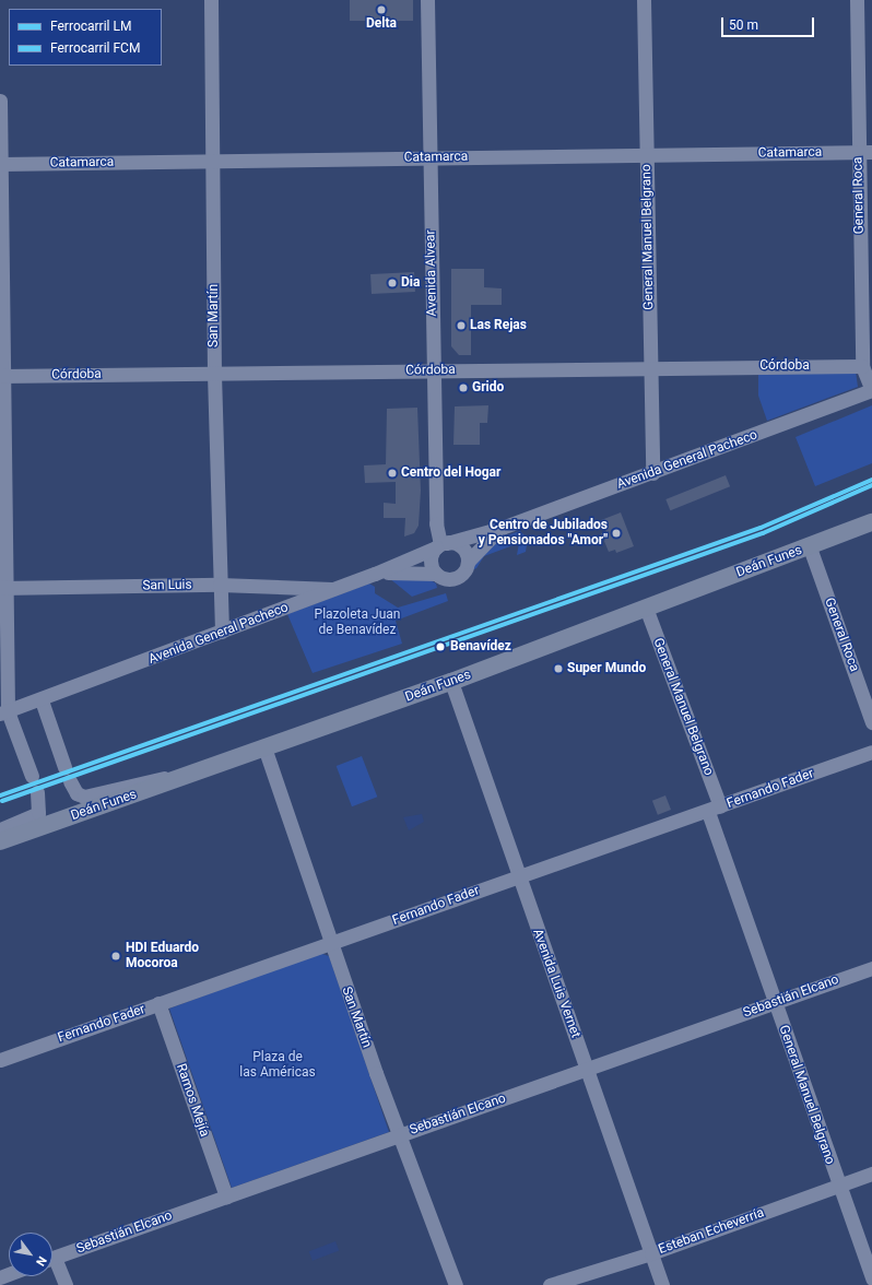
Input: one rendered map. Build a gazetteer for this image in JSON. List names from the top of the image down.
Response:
{
  "streets": {
    "main road": ["Deán Funes"],
    "street": [
      "Catamarca",
      "General Roca",
      "General Manuel Belgrano",
      "Avenida Alvear",
      "San Martín",
      "Córdoba",
      "Avenida General Pacheco",
      "San Luis",
      "Fernando Fader",
      "Avenida Luis Vernet",
      "Sebastián Elcano",
      "Ramos Mejía",
      "Esteban Echeverría"
    ]
  },
  "crossings": [
    ["Catamarca", "General Roca"],
    ["Catamarca", "General Manuel Belgrano"],
    ["Catamarca", "Avenida Alvear"],
    ["Catamarca", "San Martín"],
    ["General Roca", "Córdoba"],
    ["General Roca", "Avenida General Pacheco"],
    ["General Roca", "Deán Funes"],
    ["General Manuel Belgrano", "Córdoba"],
    ["General Manuel Belgrano", "Avenida General Pacheco"],
    ["General Manuel Belgrano", "Deán Funes"],
    ["General Manuel Belgrano", "Fernando Fader"],
    ["General Manuel Belgrano", "Sebastián Elcano"],
    ["General Manuel Belgrano", "Esteban Echeverría"],
    ["Avenida Alvear", "Córdoba"],
    ["Avenida Alvear", "Avenida General Pacheco"],
    ["San Martín", "Córdoba"],
    ["San Martín", "Avenida General Pacheco"],
    ["San Martín", "Deán Funes"],
    ["San Martín", "San Luis"],
    ["San Martín", "Fernando Fader"],
    ["San Martín", "Sebastián Elcano"],
    ["Avenida General Pacheco", "San Luis"],
    ["Deán Funes", "Avenida Luis Vernet"],
    ["Fernando Fader", "Avenida Luis Vernet"],
    ["Fernando Fader", "Ramos Mejía"],
    ["Avenida Luis Vernet", "Sebastián Elcano"],
    ["Avenida Luis Vernet", "Esteban Echeverría"],
    ["Sebastián Elcano", "Ramos Mejía"]
  ],
  "parks": ["Plazoleta Juan de Benavídez", "Plaza de las Américas"],
  "places": [
    "Delta",
    "Dia",
    "Las Rejas",
    "Grido",
    "Centro del Hogar",
    "Centro de Jubilados y Pensionados \"Amor\"",
    "Benavídez",
    "Super Mundo",
    "HDI Eduardo Mocoroa"
  ],
  "lines": ["rail line LM", "rail line FCM"],
  "legend": ["Ferrocarril LM", "Ferrocarril FCM"],
  "scale_bar": "50 m",
  "north": "bottom right"
}
